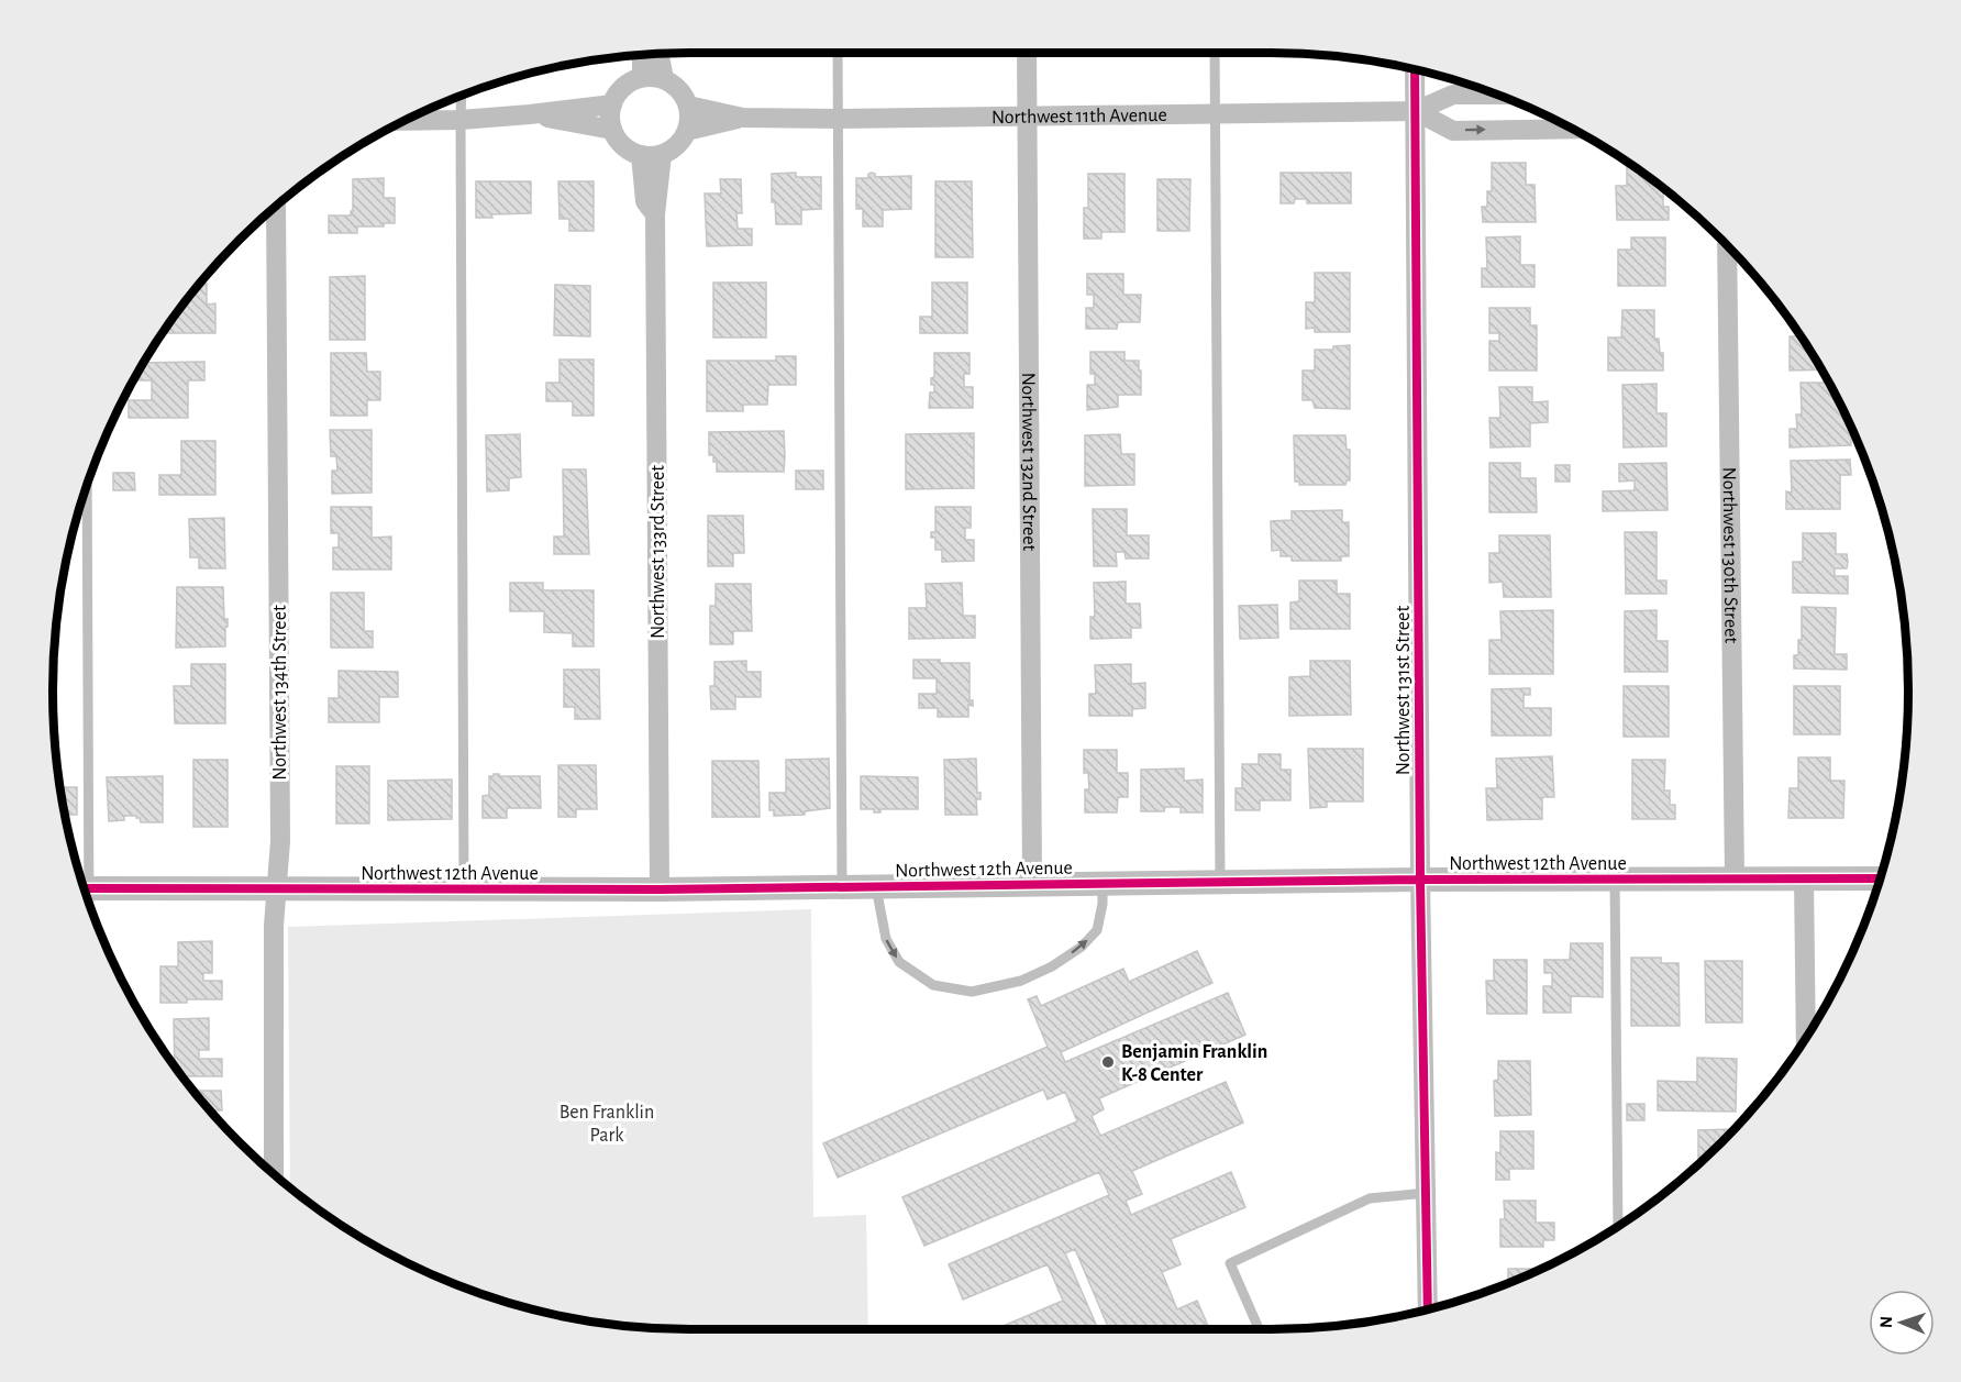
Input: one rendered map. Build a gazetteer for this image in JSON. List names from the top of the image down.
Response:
{
  "streets": {
    "street": [
      "Northwest 11th Avenue",
      "Northwest 132nd Street",
      "Northwest 133rd Street",
      "Northwest 130th Street",
      "Northwest 131st Street",
      "Northwest 134th Street",
      "Northwest 12th Avenue"
    ]
  },
  "crossings": [
    ["Northwest 11th Avenue", "Northwest 132nd Street"],
    ["Northwest 11th Avenue", "Northwest 133rd Street"],
    ["Northwest 11th Avenue", "Northwest 131st Street"],
    ["Northwest 132nd Street", "Northwest 12th Avenue"],
    ["Northwest 133rd Street", "Northwest 12th Avenue"],
    ["Northwest 130th Street", "Northwest 12th Avenue"],
    ["Northwest 131st Street", "Northwest 12th Avenue"],
    ["Northwest 134th Street", "Northwest 12th Avenue"]
  ],
  "parks": ["Ben Franklin Park"],
  "places": ["Benjamin Franklin K-8 Center"],
  "north": "left"
}
